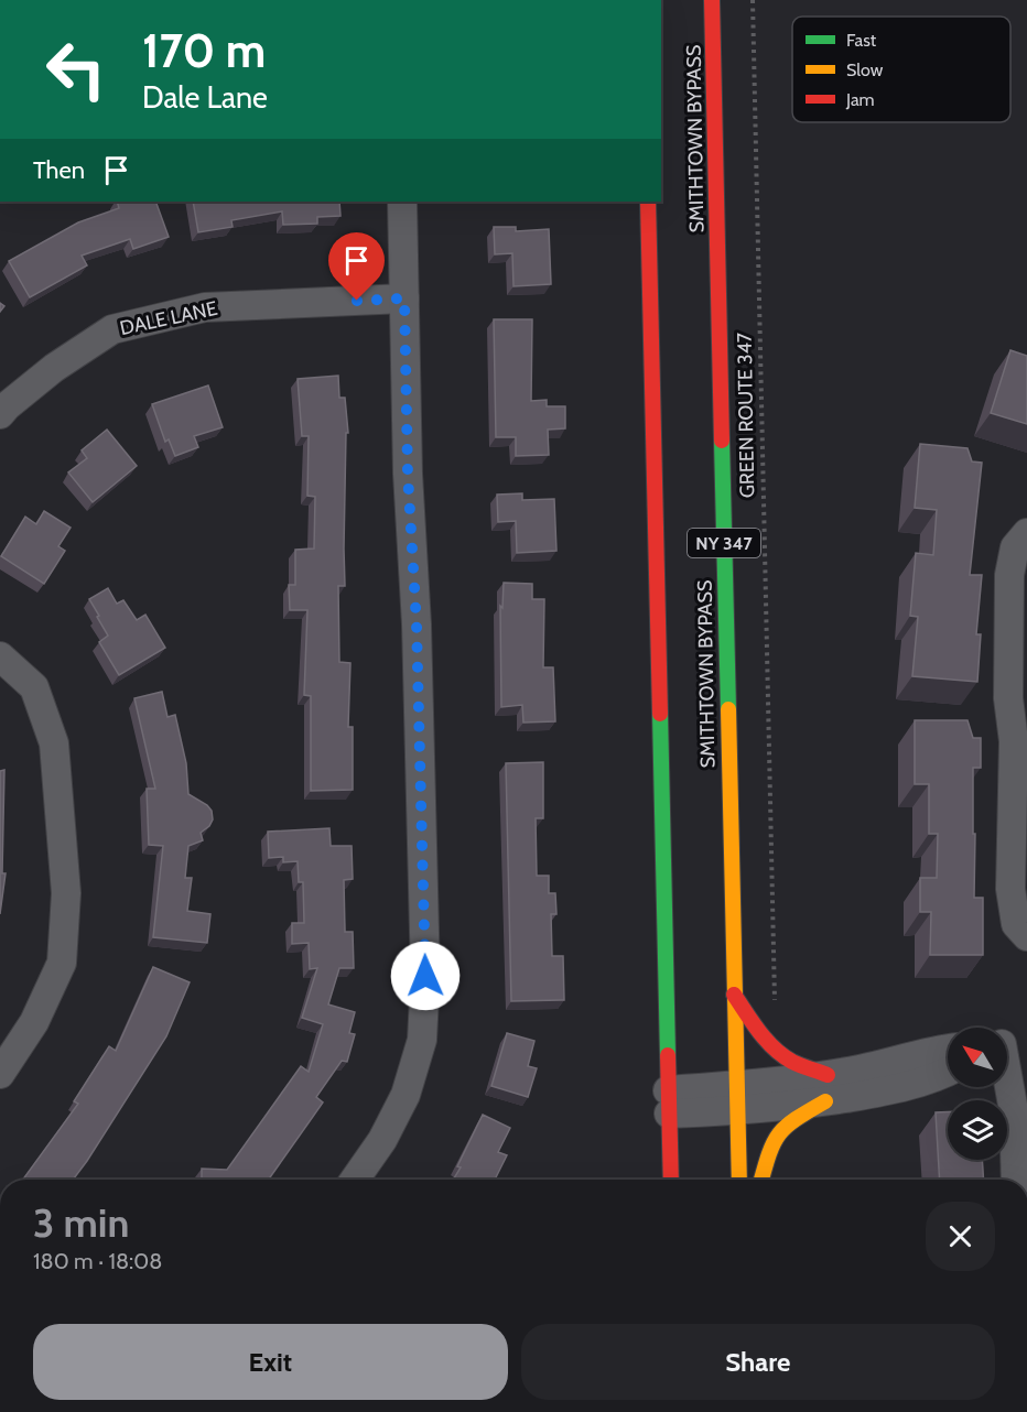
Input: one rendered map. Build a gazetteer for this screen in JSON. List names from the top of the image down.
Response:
{
  "streets": {
    "highway": ["SMITHTOWN BYPASS", "NY 347"],
    "street": ["DALE LANE"],
    "path": ["GREEN ROUTE 347"]
  },
  "legend": ["Fast", "Slow", "Jam"],
  "north": "top left",
  "page": {
    "turn": ["170 m", "Dale Lane"],
    "then": "Then",
    "heading": ["3 min", "180 m · 18:08"],
    "buttons": ["Exit", "Share"]
  }
}
